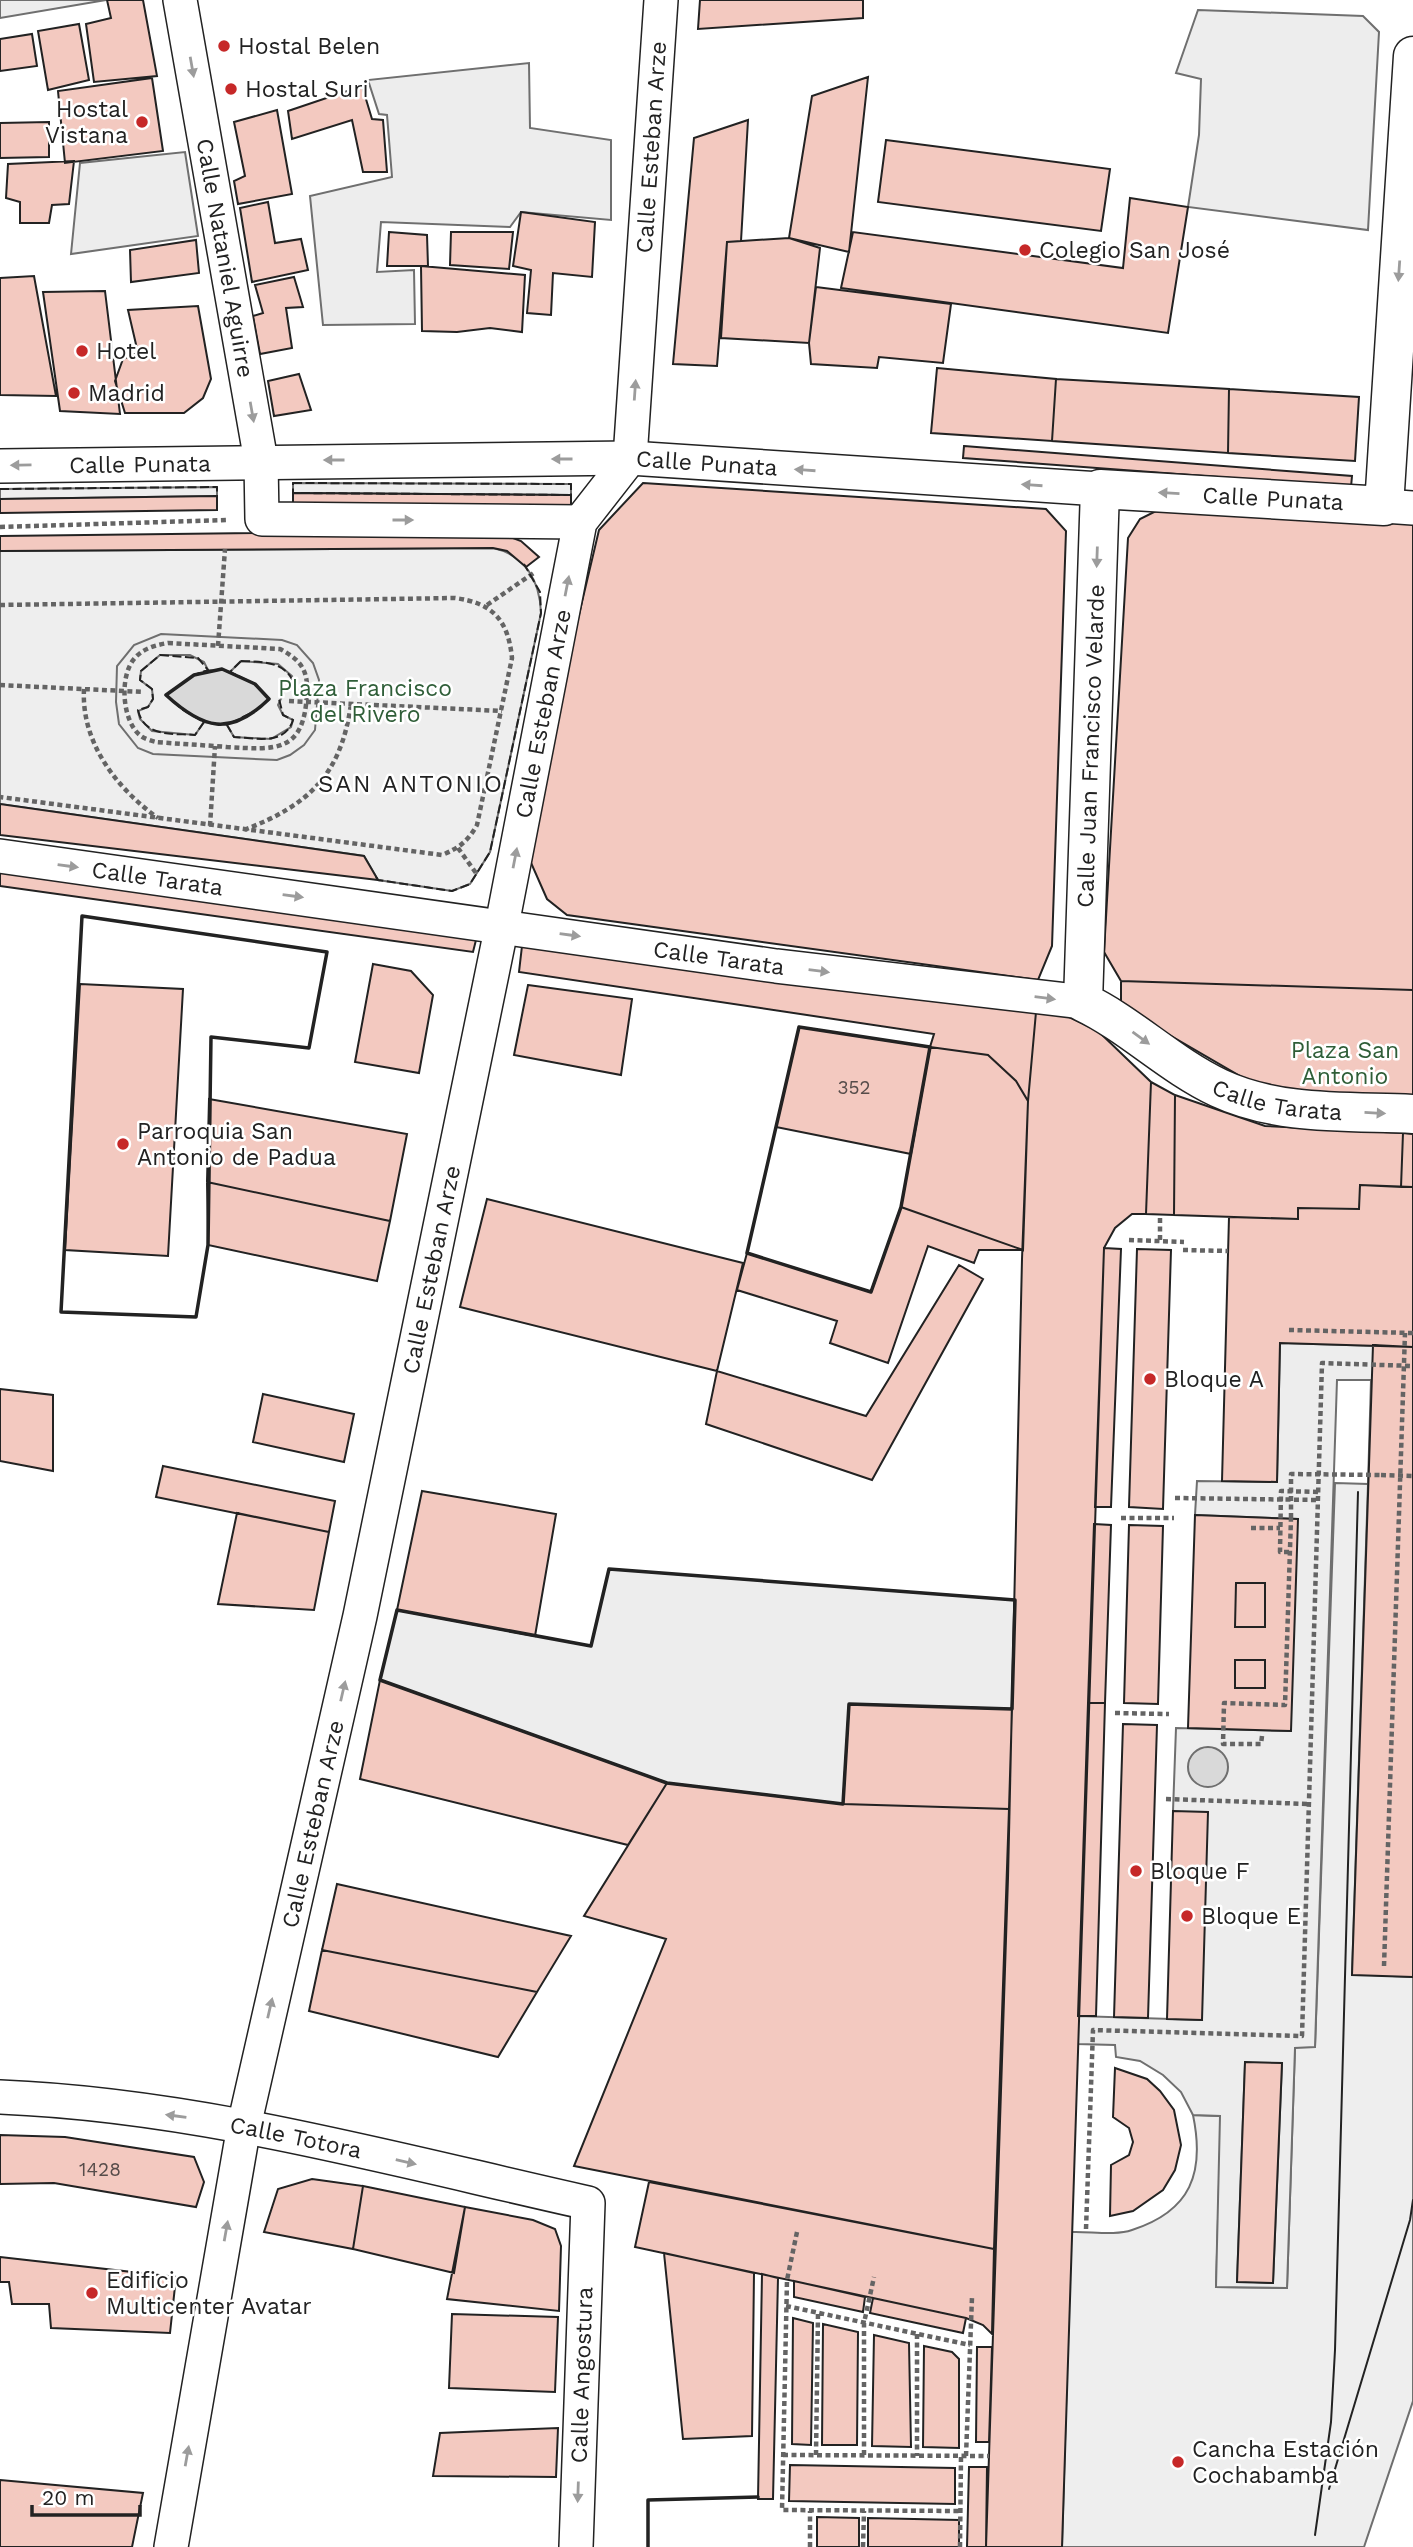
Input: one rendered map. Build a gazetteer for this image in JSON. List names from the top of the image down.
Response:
{
  "streets": {
    "main road": ["Calle Punata", "Calle Juan Francisco Velarde", "Calle Tarata"],
    "street": [
      "Calle Esteban Arze",
      "Calle Nataniel Aguirre",
      "Calle Totora",
      "Calle Angostura"
    ]
  },
  "crossings": [
    ["Calle Esteban Arze", "Calle Punata"],
    ["Calle Esteban Arze", "Calle Tarata"],
    ["Calle Esteban Arze", "Calle Totora"],
    ["Calle Nataniel Aguirre", "Calle Punata"],
    ["Calle Punata", "Calle Juan Francisco Velarde"],
    ["Calle Juan Francisco Velarde", "Calle Tarata"],
    ["Calle Totora", "Calle Angostura"]
  ],
  "one_way": [
    "Calle Esteban Arze",
    "Calle Nataniel Aguirre",
    "Calle Punata",
    "Calle Juan Francisco Velarde",
    "Calle Tarata",
    "Calle Angostura"
  ],
  "districts": ["SAN ANTONIO"],
  "parks": ["Plaza Francisco del Rivero", "Plaza San Antonio"],
  "places": [
    "Hostal Belen",
    "Hostal Suri",
    "Hostal Vistana",
    "Colegio San José",
    "Hotel",
    "Madrid",
    "Parroquia San Antonio de Padua",
    "Bloque A",
    "Bloque F",
    "Bloque E",
    "Edificio Multicenter Avatar",
    "Cancha Estación Cochabamba"
  ],
  "house_numbers": ["352", "1428"],
  "scale_bar": "20 m"
}
